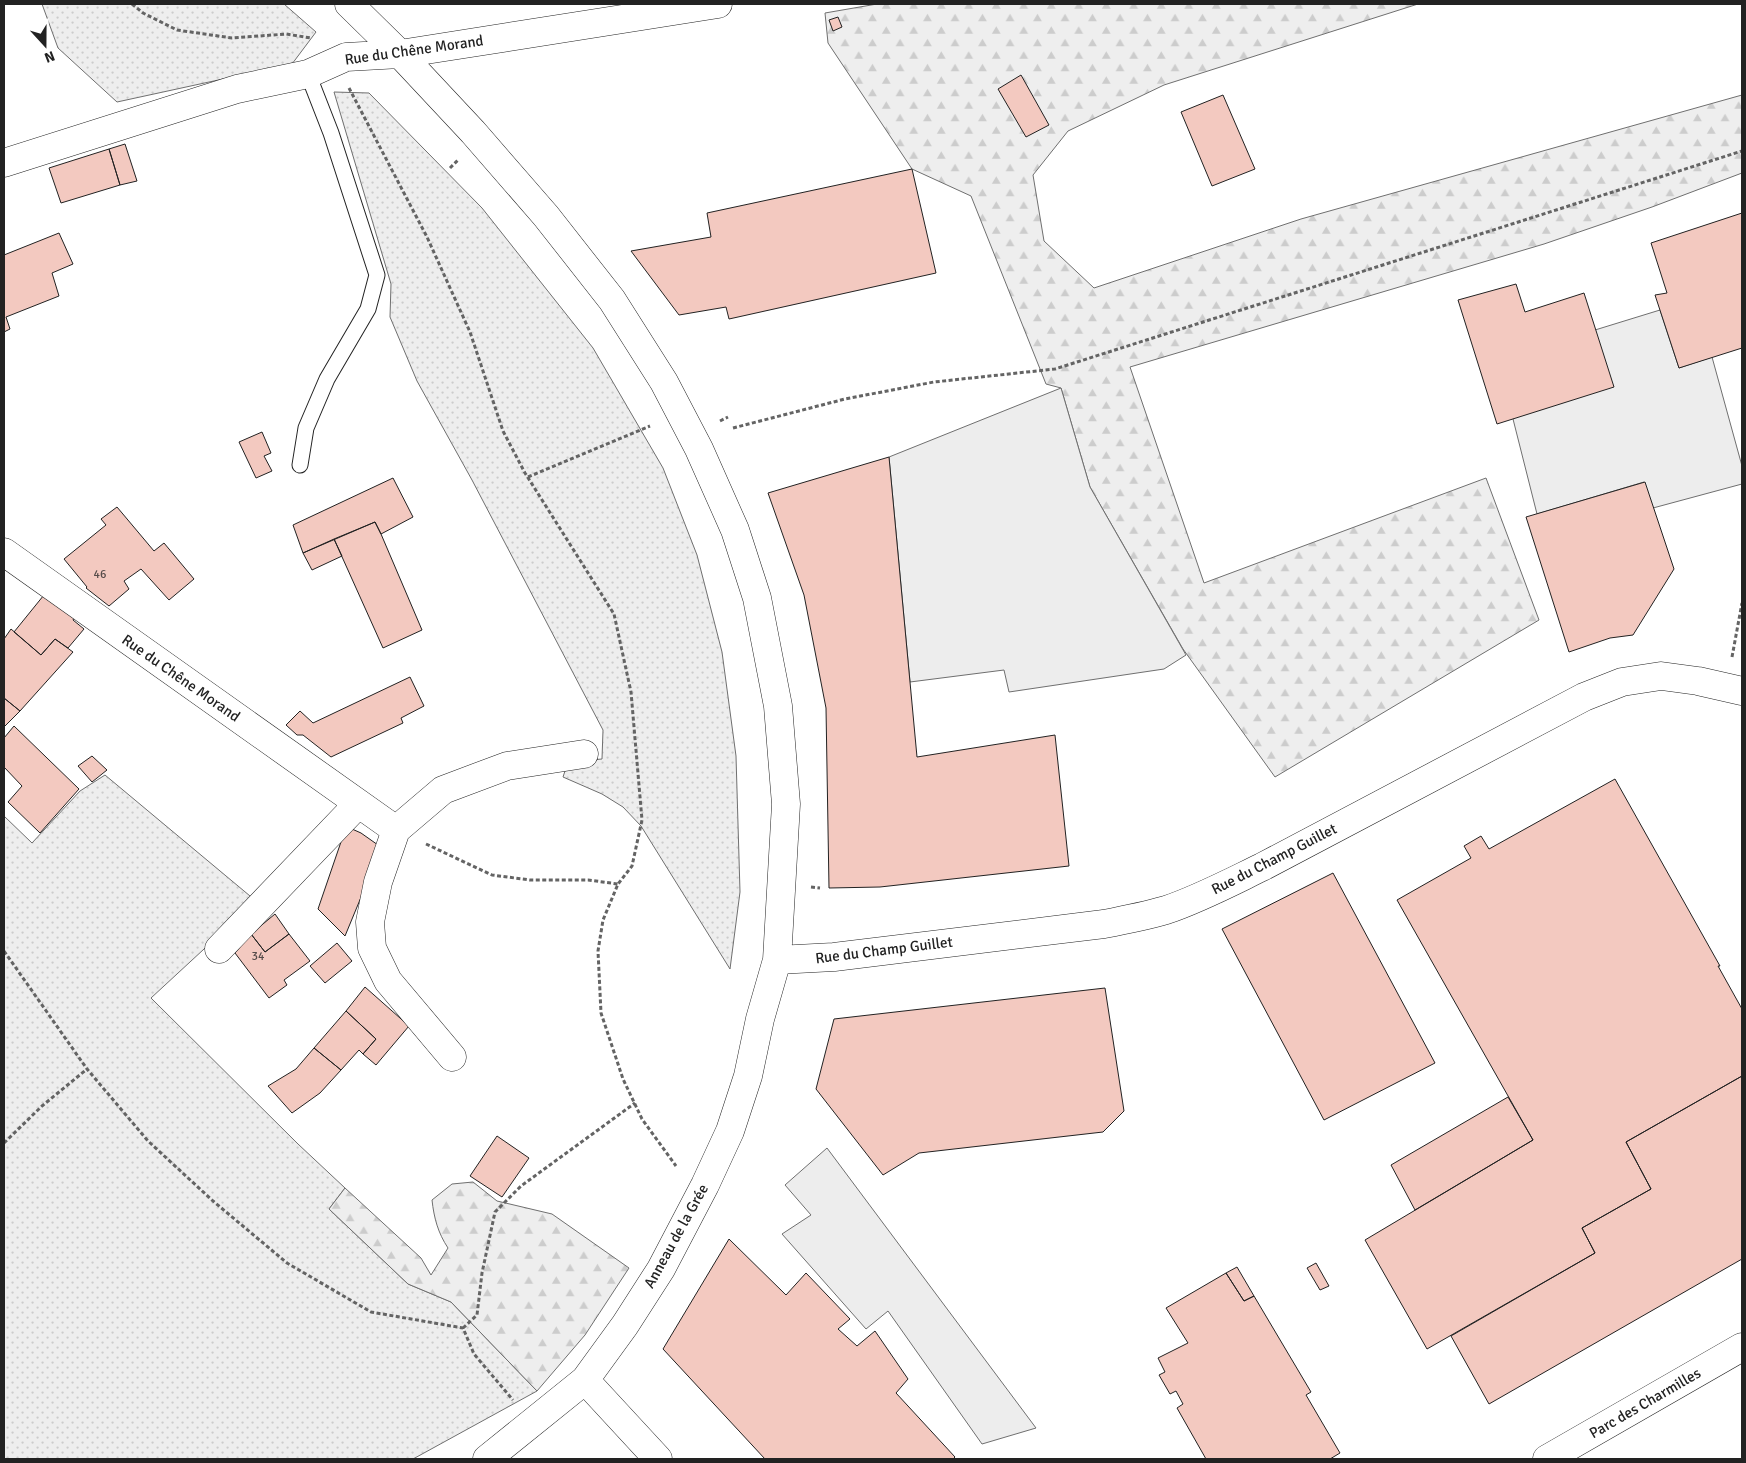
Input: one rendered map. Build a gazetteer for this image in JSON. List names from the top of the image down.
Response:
{
  "streets": {
    "street": [
      "Rue du Chêne Morand",
      "Rue du Champ Guillet",
      "Anneau de la Grée",
      "Parc des Charmilles"
    ]
  },
  "crossings": [
    ["Rue du Chêne Morand", "Anneau de la Grée"],
    ["Rue du Champ Guillet", "Anneau de la Grée"]
  ],
  "house_numbers": ["46", "34"],
  "north": "bottom"
}
